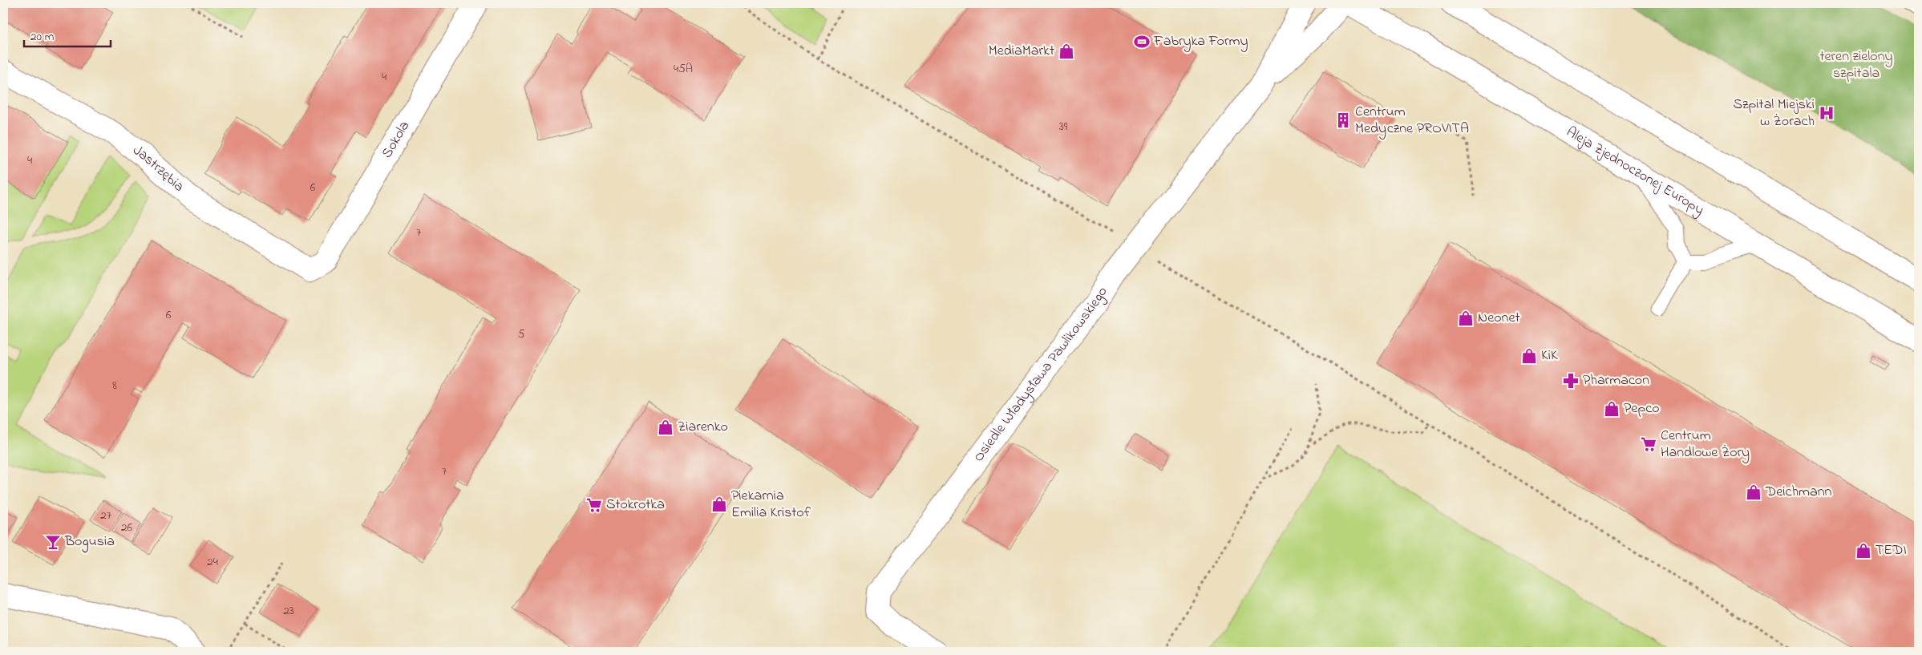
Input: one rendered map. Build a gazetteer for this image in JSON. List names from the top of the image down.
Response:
{
  "streets": {
    "street": [
      "Sokola",
      "Jastrzębia",
      "Aleja Zjednoczonej Europy",
      "Osiedle Władysława Pawlikowskiego"
    ]
  },
  "crossings": [
    ["Sokola", "Jastrzębia"]
  ],
  "parks": ["teren zielony szpitala"],
  "places": {
    "sports": ["Fabryka Formy"],
    "shop": [
      "MediaMarkt",
      "Neonet",
      "KiK",
      "Pepco",
      "Ziarenko",
      "Deichmann",
      "Piekarnia Emilia Kristof",
      "TEDI"
    ],
    "hospital": ["Szpital Miejski w Żorach"],
    "building": ["Centrum Medyczne PROVITA"],
    "pharmacy": ["Pharmacon"],
    "supermarket": ["Centrum Handlowe Żory", "Stokrotka"],
    "bar": ["Bogusia"]
  },
  "house_numbers": [
    "45A",
    "4",
    "39",
    "4",
    "6",
    "7",
    "6",
    "5",
    "8",
    "7",
    "27",
    "26",
    "24",
    "23"
  ],
  "scale_bar": "20 m"
}
